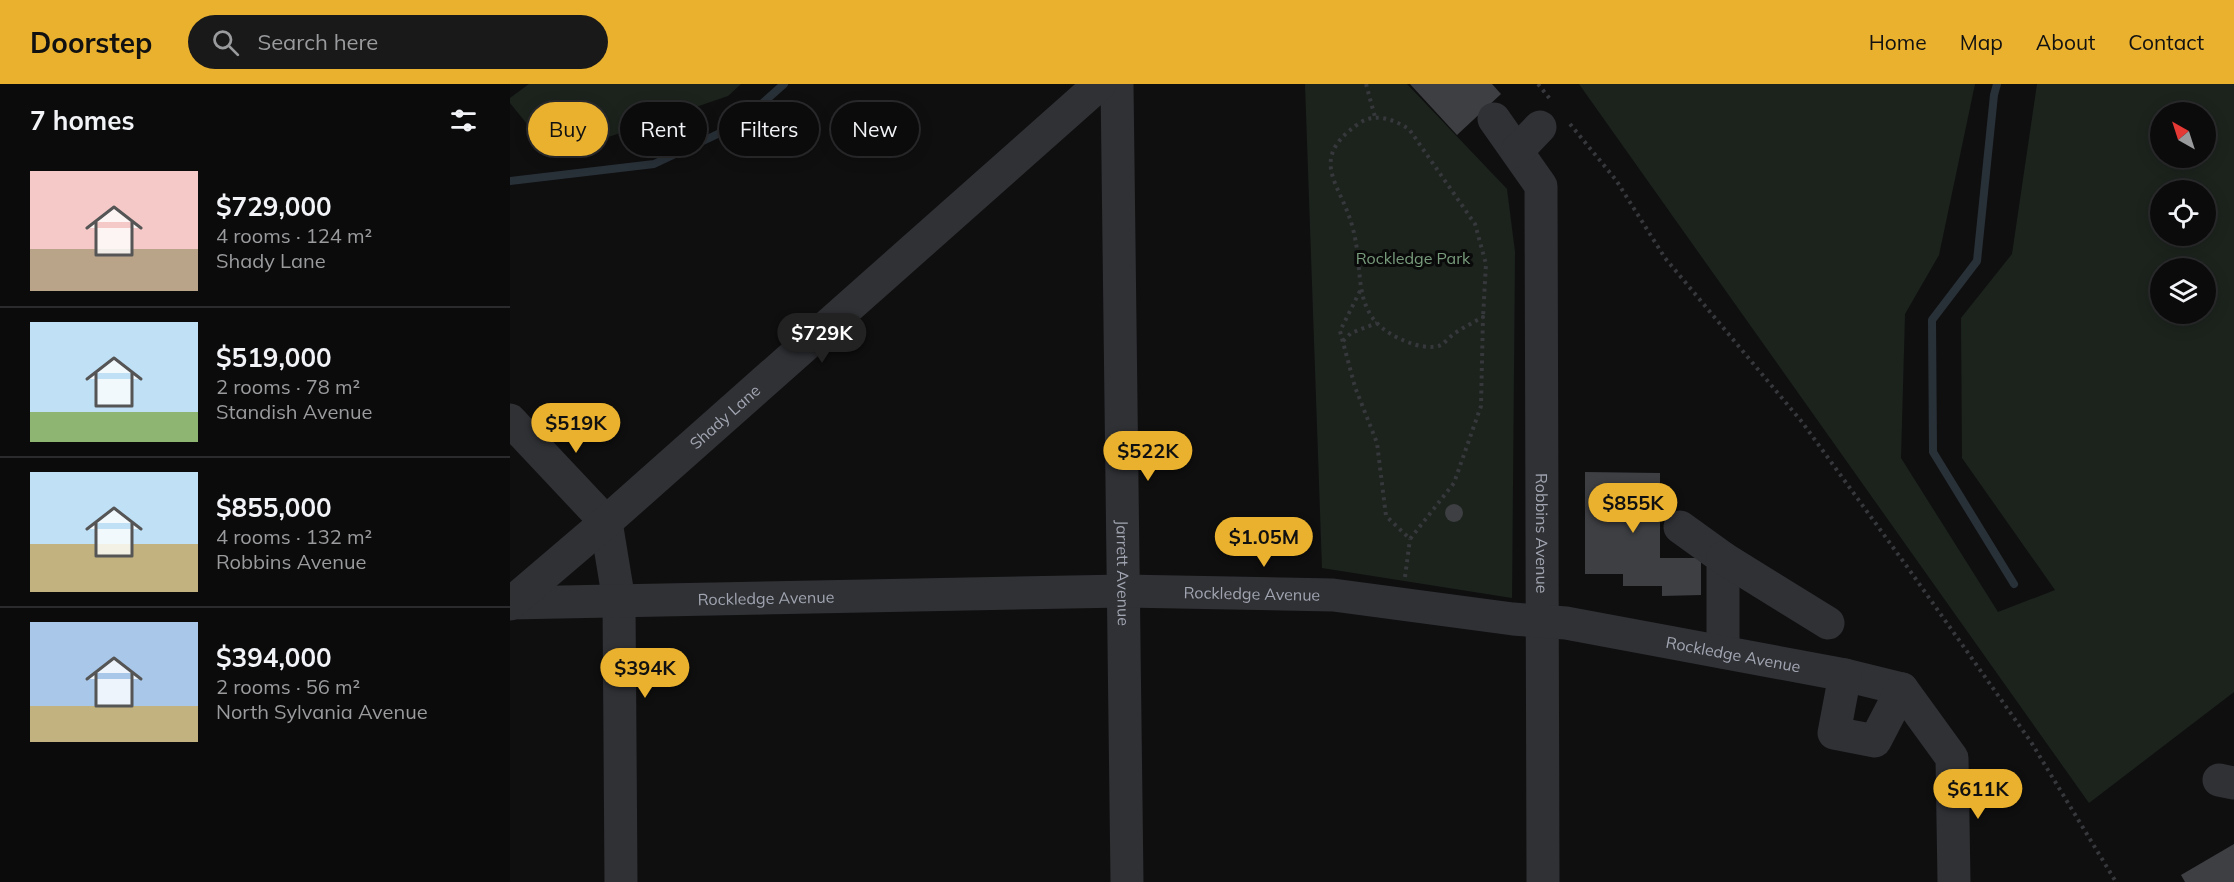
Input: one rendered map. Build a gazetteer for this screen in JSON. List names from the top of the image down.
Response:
{
  "streets": {
    "street": [
      "Shady Lane",
      "Robbins Avenue",
      "Jarrett Avenue",
      "Rockledge Avenue"
    ]
  },
  "crossings": [
    ["Shady Lane", "Rockledge Avenue"],
    ["Robbins Avenue", "Rockledge Avenue"],
    ["Jarrett Avenue", "Rockledge Avenue"]
  ],
  "parks": ["Rockledge Park"],
  "north": "top left",
  "page": {
    "header": "Doorstep",
    "search": "Search here",
    "nav": [
      "Home",
      "Map",
      "About",
      "Contact"
    ],
    "heading": "7 homes",
    "chip": [
      "Buy",
      "Rent",
      "Filters",
      "New"
    ],
    "list": [
      {
        "name": "$729,000",
        "note": "4 rooms · 124 m² · Shady Lane"
      },
      {
        "name": "$519,000",
        "note": "2 rooms · 78 m² · Standish Avenue"
      },
      {
        "name": "$855,000",
        "note": "4 rooms · 132 m² · Robbins Avenue"
      },
      {
        "name": "$394,000",
        "note": "2 rooms · 56 m² · North Sylvania Avenue"
      }
    ],
    "price": [
      "$729K",
      "$519K",
      "$522K",
      "$855K",
      "$1.05M",
      "$394K",
      "$611K"
    ]
  }
}
